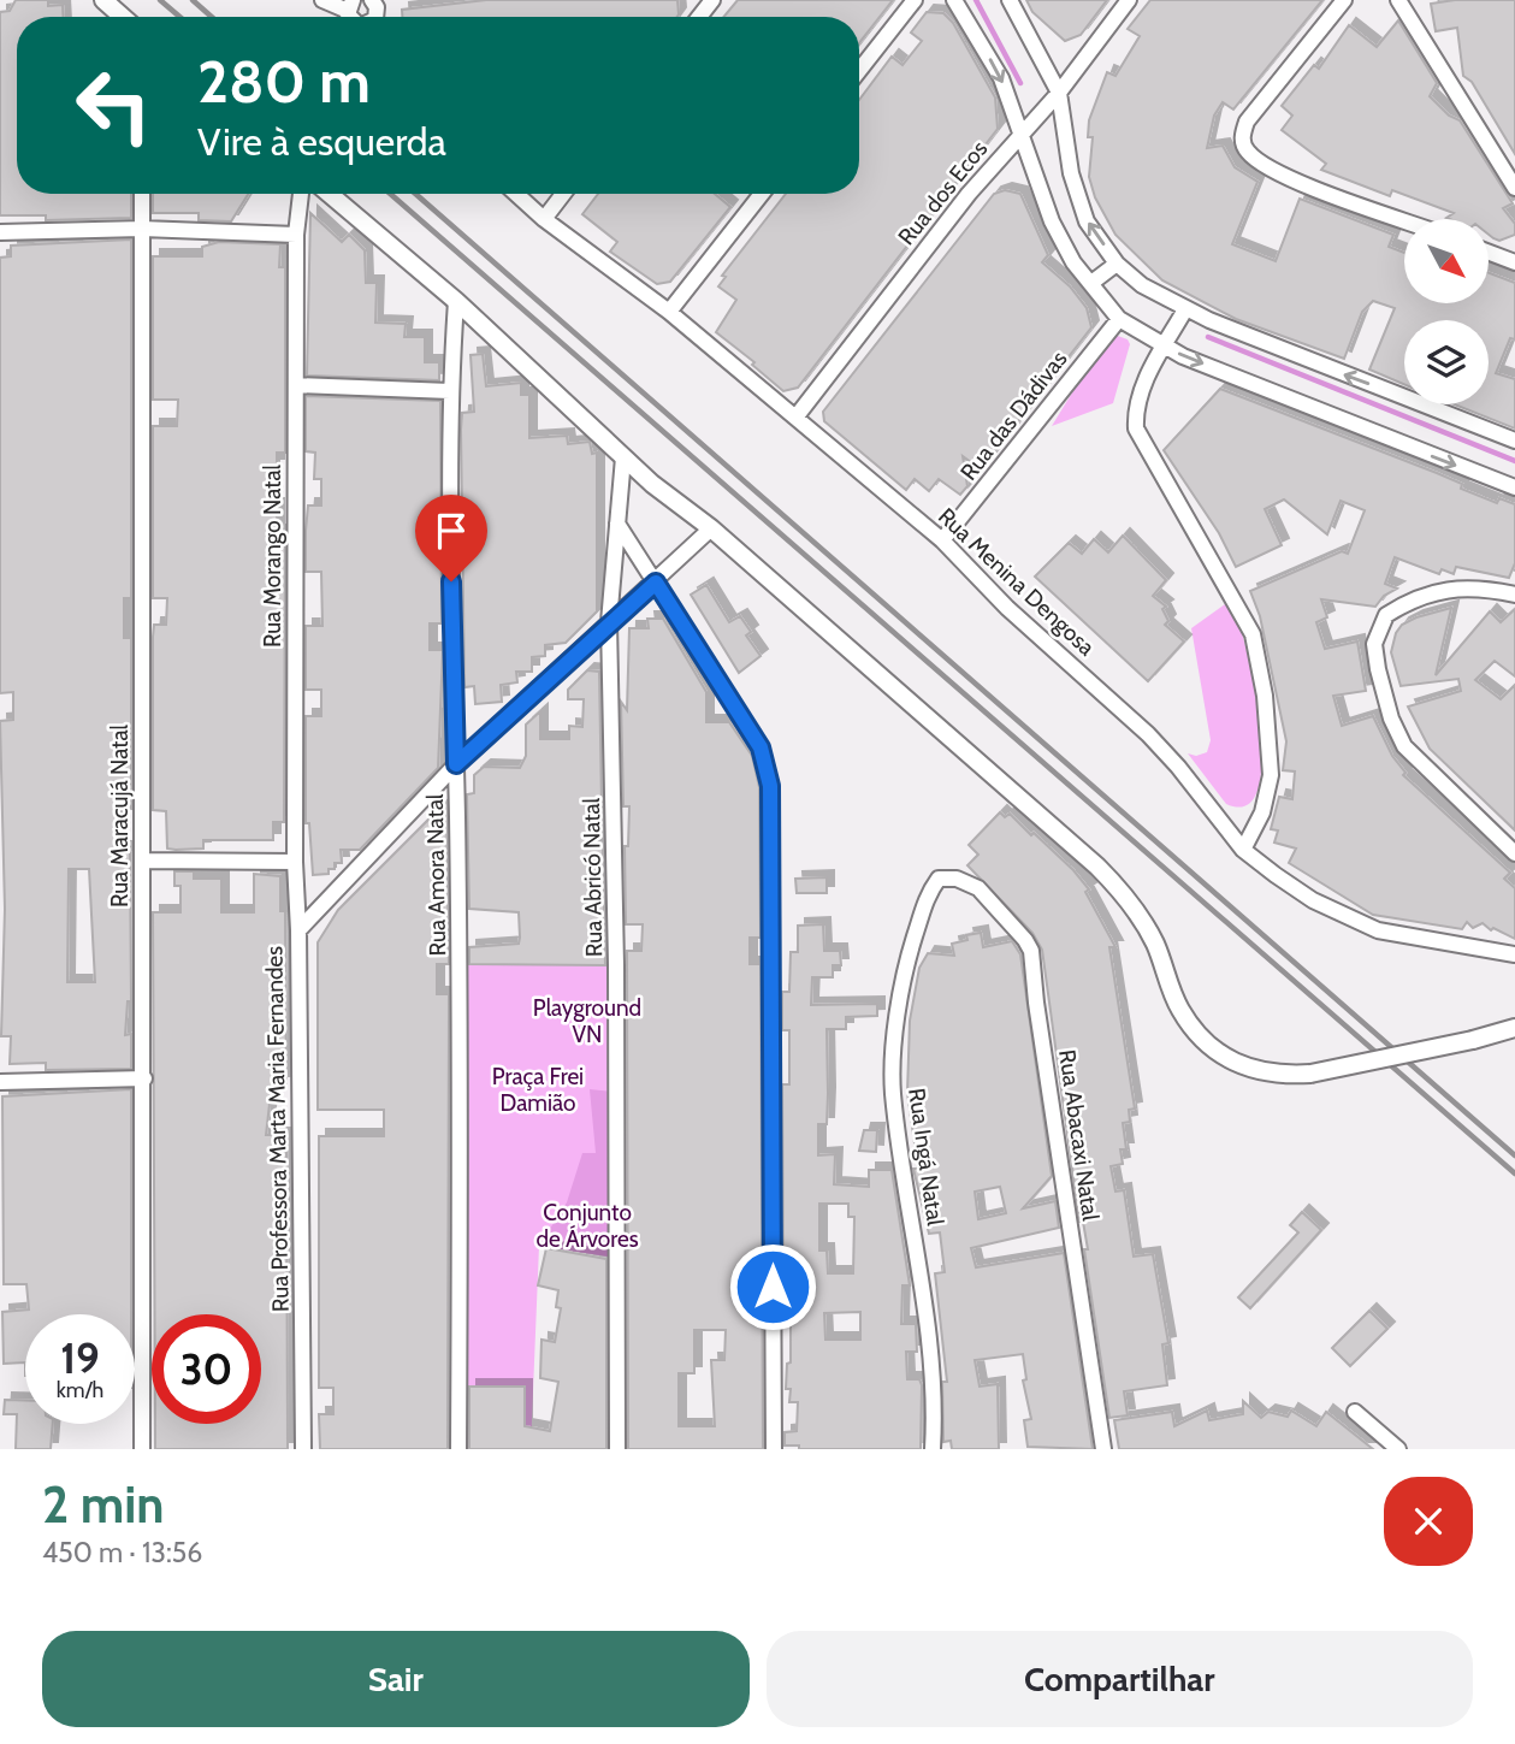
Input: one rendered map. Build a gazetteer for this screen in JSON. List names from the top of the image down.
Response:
{
  "streets": {
    "street": [
      "Rua dos Ecos",
      "Rua das Dádivas",
      "Rua Morango Natal",
      "Rua Menina Dengosa",
      "Rua Maracujá Natal",
      "Rua Amora Natal",
      "Rua Abricó Natal",
      "Rua Professora Marta Maria Fernandes",
      "Rua Abacaxi Natal",
      "Rua Ingá Natal"
    ]
  },
  "crossings": [
    ["Rua dos Ecos", "Rua Menina Dengosa"],
    ["Rua das Dádivas", "Rua Menina Dengosa"],
    ["Rua Morango Natal", "Rua Professora Marta Maria Fernandes"],
    ["Rua Amora Natal", "Rua Professora Marta Maria Fernandes"],
    ["Rua Abricó Natal", "Rua Professora Marta Maria Fernandes"],
    ["Rua Abacaxi Natal", "Rua Ingá Natal"]
  ],
  "parks": ["Playground VN", "Praça Frei Damião", "Conjunto de Árvores"],
  "north": "bottom right",
  "page": {
    "turn": ["280 m", "Vire à esquerda"],
    "speed": "19 km/h",
    "limit": "30",
    "heading": ["2 min", "450 m · 13:56"],
    "buttons": ["Sair", "Compartilhar"]
  }
}
